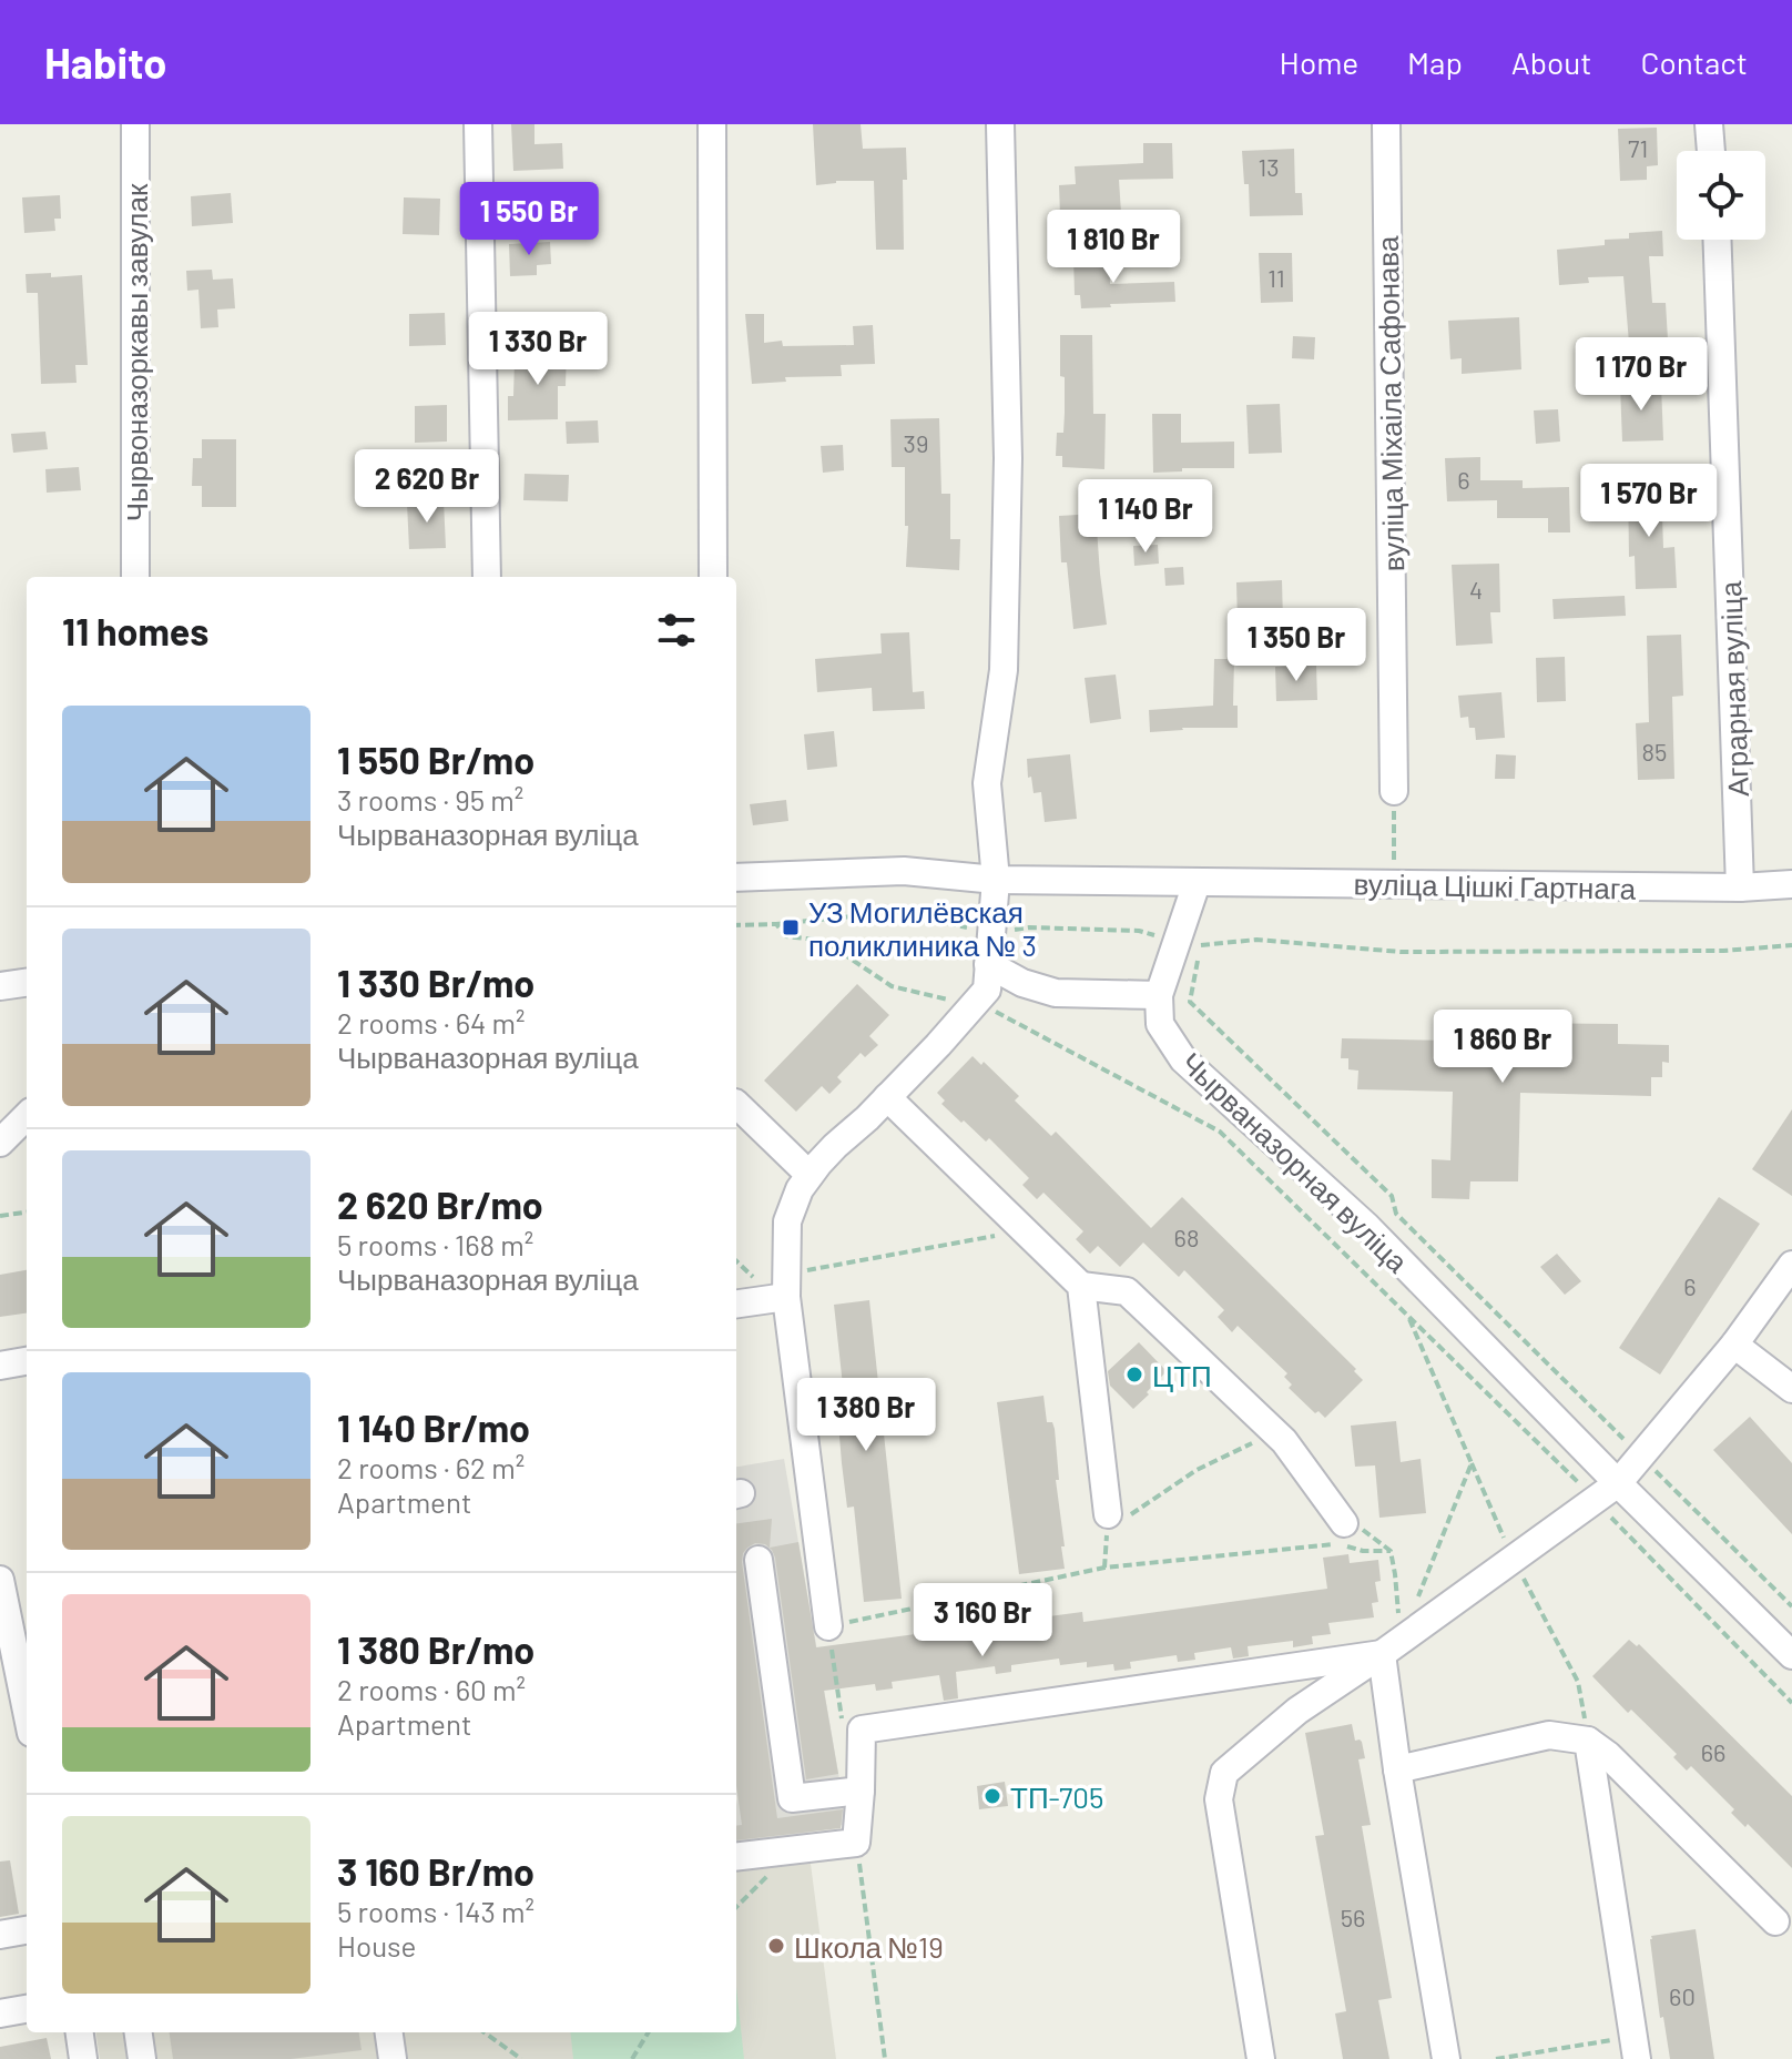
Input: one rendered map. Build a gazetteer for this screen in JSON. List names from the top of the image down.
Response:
{
  "streets": {
    "street": [
      "Чырвоназоркавы завулак",
      "вуліца Міхаіла Сафонава",
      "Аграрная вуліца",
      "вуліца Цішкі Гартнага",
      "Чырваназорная вуліца"
    ]
  },
  "crossings": [
    ["Аграрная вуліца", "вуліца Цішкі Гартнага"]
  ],
  "places": {
    "transit": ["УЗ Могилёвская поликлиника № 3"],
    "other": ["ЦТП", "ТП-705", "Школа №19"]
  },
  "house_numbers": [
    "71",
    "13",
    "11",
    "39",
    "6",
    "4",
    "85",
    "68",
    "6",
    "66",
    "56",
    "60"
  ],
  "page": {
    "header": "Habito",
    "nav": [
      "Home",
      "Map",
      "About",
      "Contact"
    ],
    "price": [
      "1 550 Br",
      "1 810 Br",
      "1 330 Br",
      "1 170 Br",
      "2 620 Br",
      "1 570 Br",
      "1 140 Br",
      "1 350 Br",
      "1 860 Br",
      "1 380 Br",
      "3 160 Br"
    ],
    "heading": "11 homes",
    "list": [
      {
        "name": "1 550 Br/mo",
        "note": "3 rooms · 95 m² · Чырваназорная вуліца"
      },
      {
        "name": "1 330 Br/mo",
        "note": "2 rooms · 64 m² · Чырваназорная вуліца"
      },
      {
        "name": "2 620 Br/mo",
        "note": "5 rooms · 168 m² · Чырваназорная вуліца"
      },
      {
        "name": "1 140 Br/mo",
        "note": "2 rooms · 62 m² · Apartment"
      },
      {
        "name": "1 380 Br/mo",
        "note": "2 rooms · 60 m² · Apartment"
      },
      {
        "name": "3 160 Br/mo",
        "note": "5 rooms · 143 m² · House"
      }
    ]
  }
}
